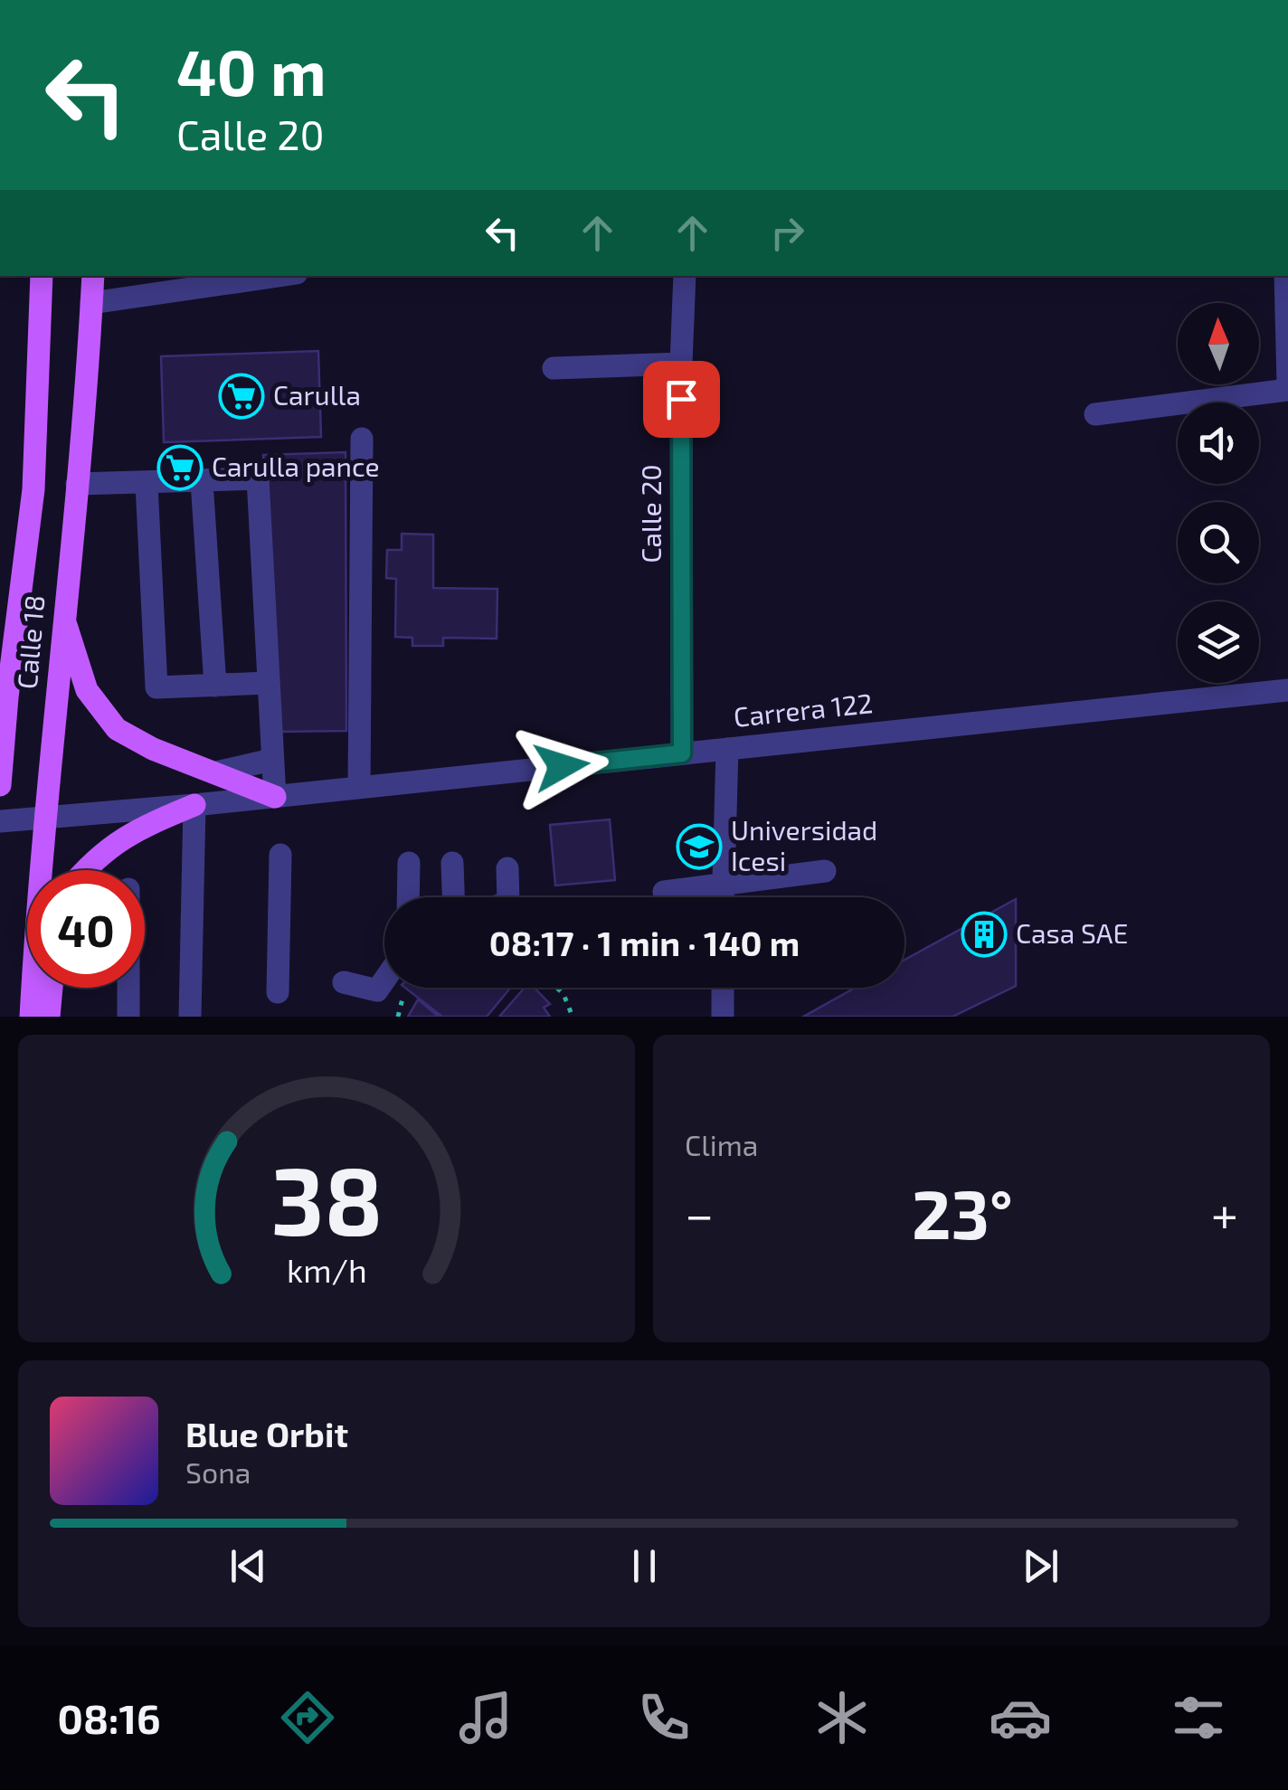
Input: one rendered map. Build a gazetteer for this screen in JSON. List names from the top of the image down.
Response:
{
  "streets": {
    "main road": ["Calle 18"],
    "street": ["Calle 20", "Carrera 122"]
  },
  "crossings": [
    ["Calle 20", "Carrera 122"],
    ["Calle 18", "Carrera 122"]
  ],
  "places": {
    "supermarket": ["Carulla", "Carulla pance"],
    "school or university": ["Universidad Icesi"],
    "building": ["Casa SAE"]
  },
  "north": "top",
  "page": {
    "turn": ["40 m", "Calle 20"],
    "limit": "40",
    "trip": "08:17 · 1 min · 140 m",
    "tile": "Clima",
    "heat": ["−", "23°", "+"],
    "song": ["Blue Orbit", "Sona"],
    "tabs": "08:16",
    "gauge": ["38", "km/h"]
  }
}
